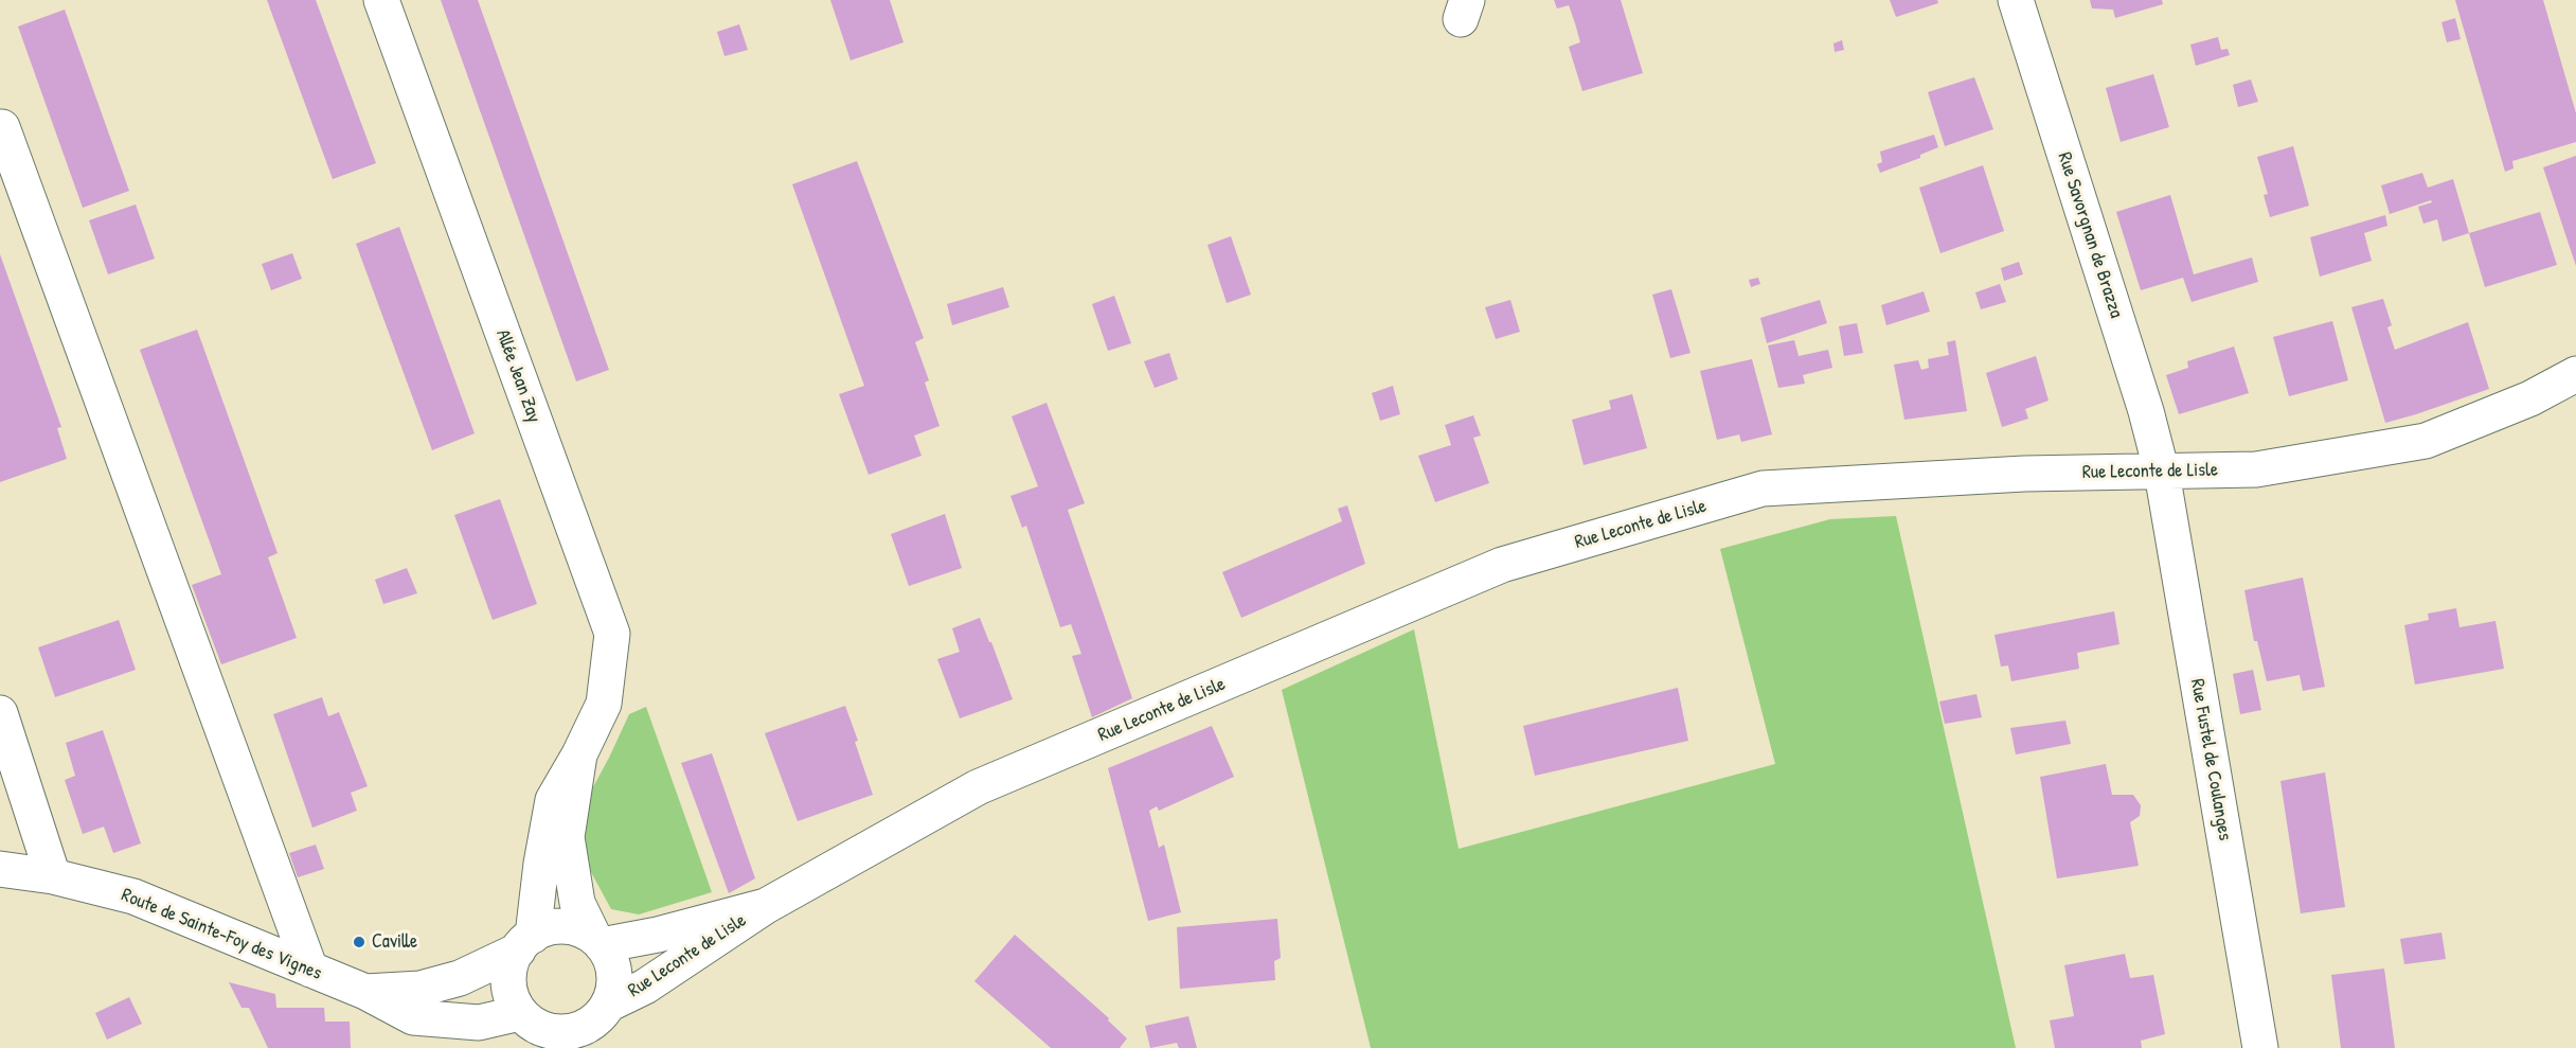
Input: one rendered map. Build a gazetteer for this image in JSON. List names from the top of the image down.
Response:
{
  "streets": {
    "street": [
      "Rue Savorgnan de Brazza",
      "Allée Jean Zay",
      "Rue Leconte de Lisle",
      "Rue Fustel de Coulanges",
      "Route de Sainte-Foy des Vignes"
    ]
  },
  "crossings": [
    ["Rue Savorgnan de Brazza", "Rue Leconte de Lisle"],
    ["Rue Savorgnan de Brazza", "Rue Fustel de Coulanges"],
    ["Allée Jean Zay", "Rue Leconte de Lisle"],
    ["Allée Jean Zay", "Route de Sainte-Foy des Vignes"],
    ["Rue Leconte de Lisle", "Rue Fustel de Coulanges"],
    ["Rue Leconte de Lisle", "Route de Sainte-Foy des Vignes"]
  ],
  "places": ["Caville"]
}
